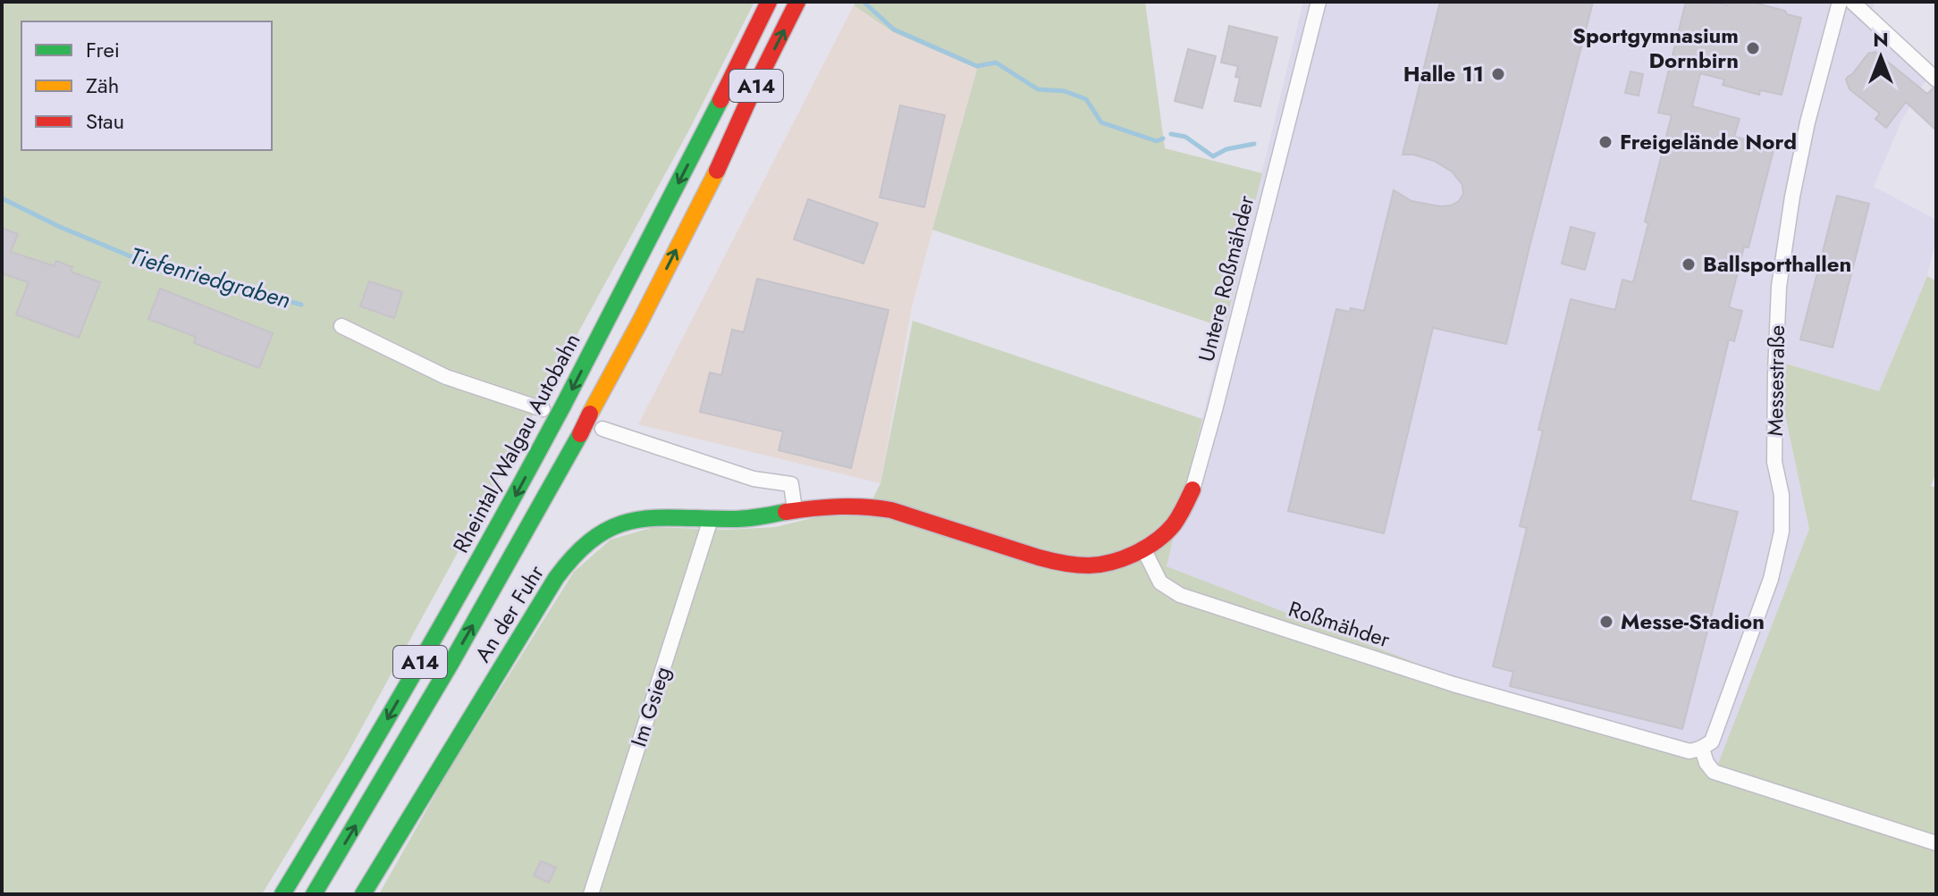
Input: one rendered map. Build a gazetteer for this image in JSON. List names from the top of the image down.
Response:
{
  "streets": {
    "main road": [
      "A14",
      "Untere Roßmähder",
      "Rheintal/Walgau Autobahn",
      "An der Fuhr"
    ],
    "street": ["Messestraße", "Roßmähder", "Im Gsieg"]
  },
  "crossings": [
    ["Untere Roßmähder", "Roßmähder"],
    ["Messestraße", "Roßmähder"],
    ["An der Fuhr", "Im Gsieg"]
  ],
  "water": ["Tiefenriedgraben"],
  "places": [
    "Sportgymnasium Dornbirn",
    "Halle 11",
    "Freigelände Nord",
    "Ballsporthallen",
    "Messe-Stadion"
  ],
  "legend": ["Frei", "Zäh", "Stau"],
  "north": "top"
}
